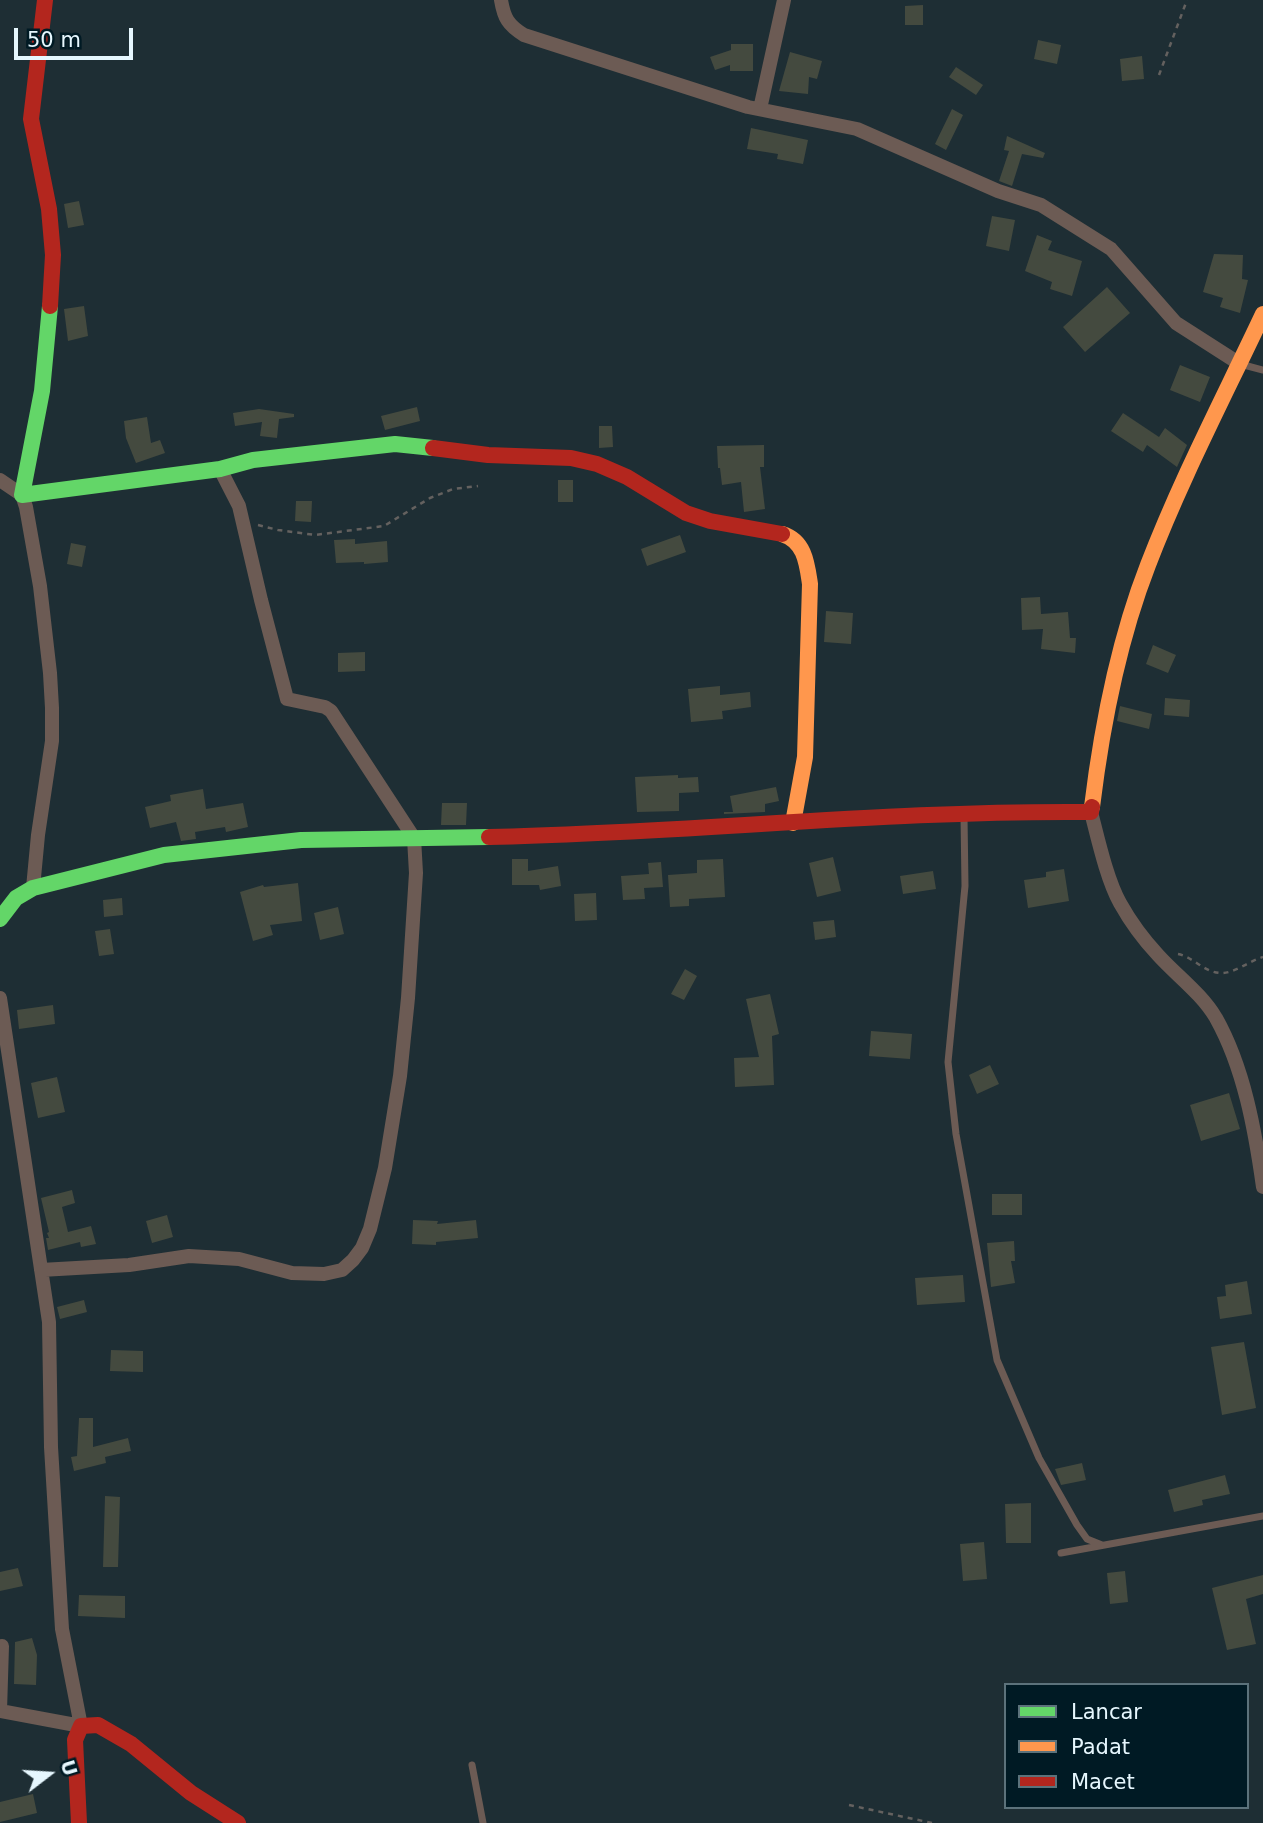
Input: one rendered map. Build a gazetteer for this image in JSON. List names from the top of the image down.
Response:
{
  "legend": ["Lancar", "Padat", "Macet"],
  "scale_bar": "50 m",
  "north": "right"
}
